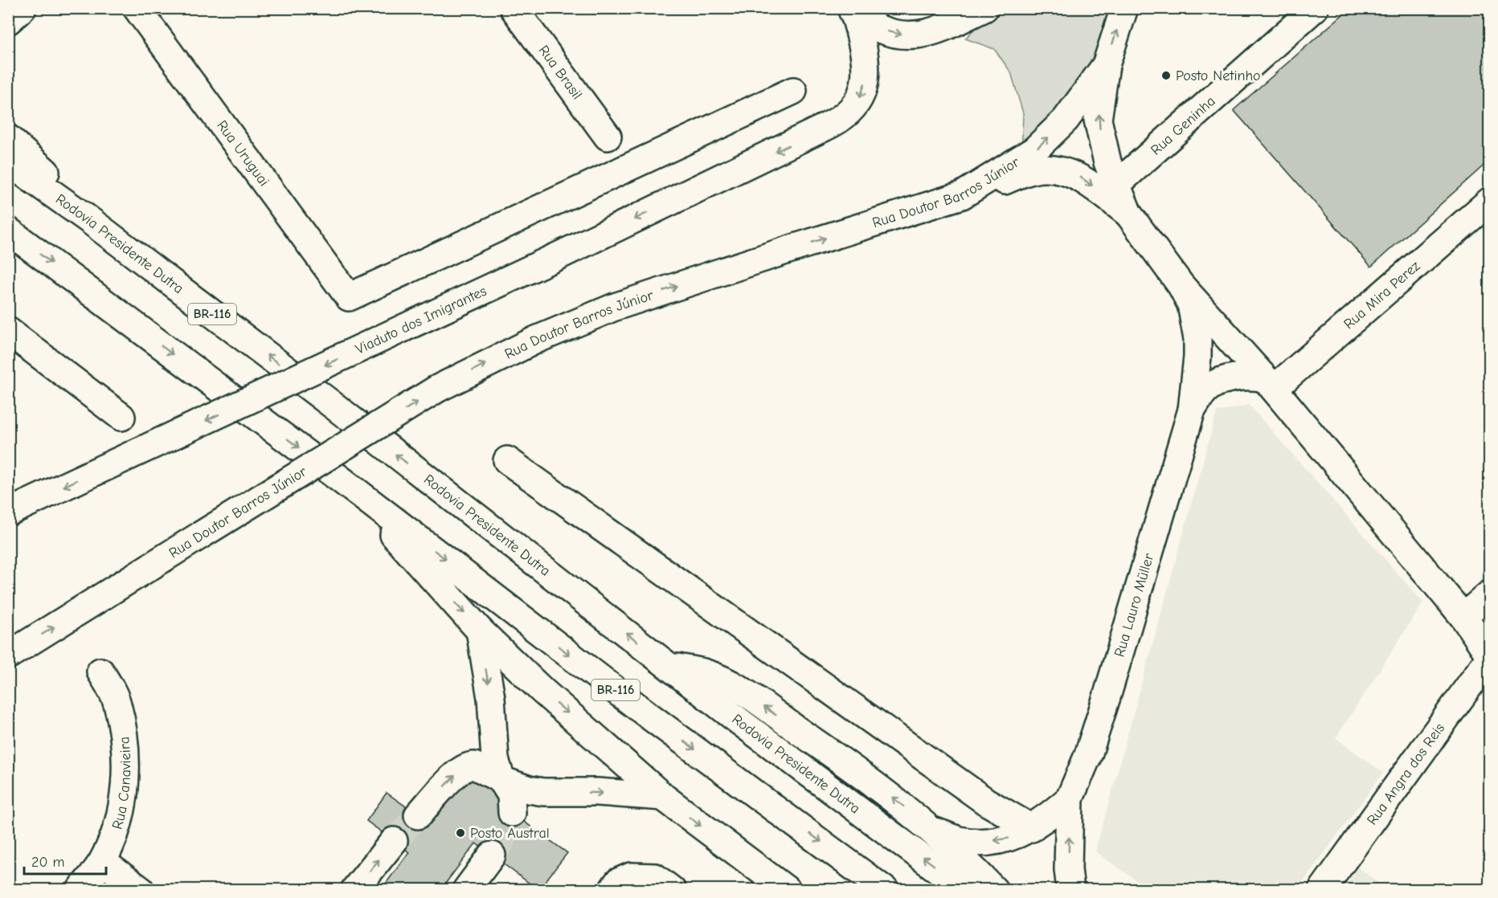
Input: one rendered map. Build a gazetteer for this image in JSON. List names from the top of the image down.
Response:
{
  "streets": {
    "main road": [
      "Rua Brasil",
      "Rua Geninha",
      "Rua Uruguai",
      "Rua Doutor Barros Júnior",
      "Rodovia Presidente Dutra",
      "Rua Mira Perez",
      "BR-116",
      "Viaduto dos Imigrantes",
      "Rua Lauro Müller",
      "Rua Angra dos Reis",
      "Rua Canavieira"
    ]
  },
  "crossings": [
    ["Rua Geninha", "Rua Lauro Müller"],
    ["Rua Doutor Barros Júnior", "Rua Lauro Müller"],
    ["Rodovia Presidente Dutra", "BR-116"],
    ["Rua Mira Perez", "Rua Lauro Müller"],
    ["Rua Lauro Müller", "Rua Angra dos Reis"]
  ],
  "one_way": ["Rua Doutor Barros Júnior", "Viaduto dos Imigrantes"],
  "places": ["Posto Netinho", "Posto Austral"],
  "scale_bar": "20 m"
}
